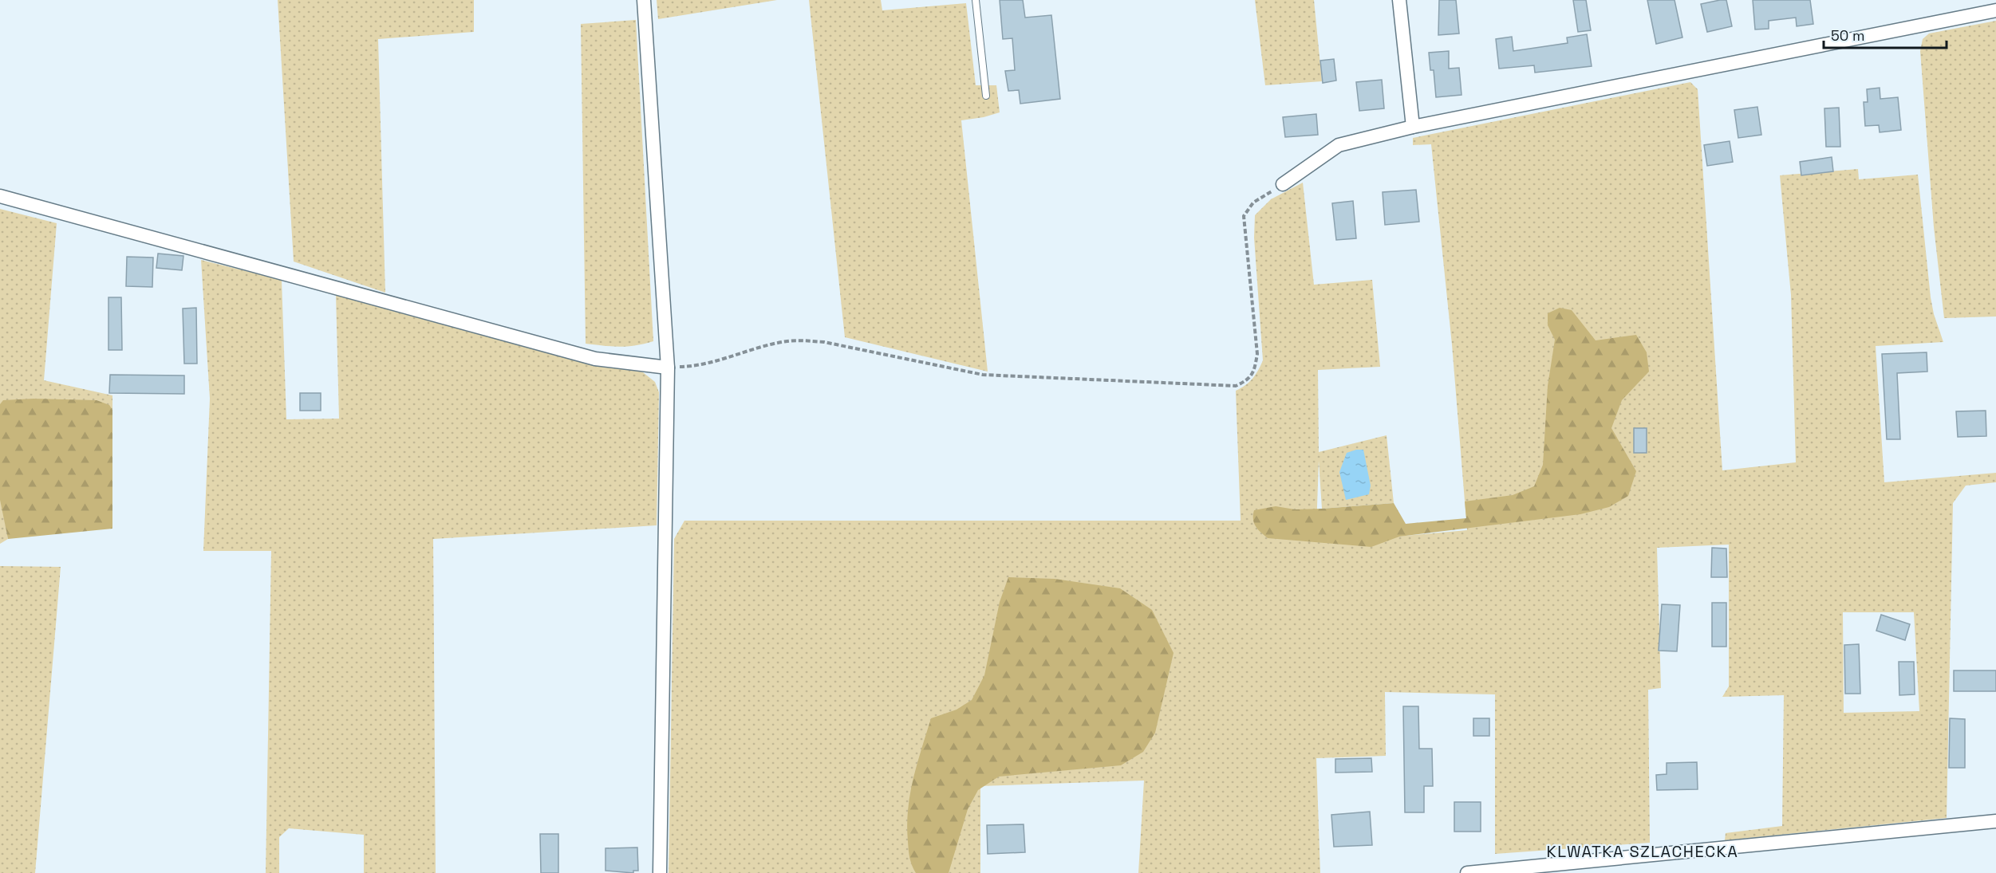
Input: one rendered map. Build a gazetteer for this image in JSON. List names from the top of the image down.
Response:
{
  "districts": ["KLWATKA SZLACHECKA"],
  "scale_bar": "50 m"
}
